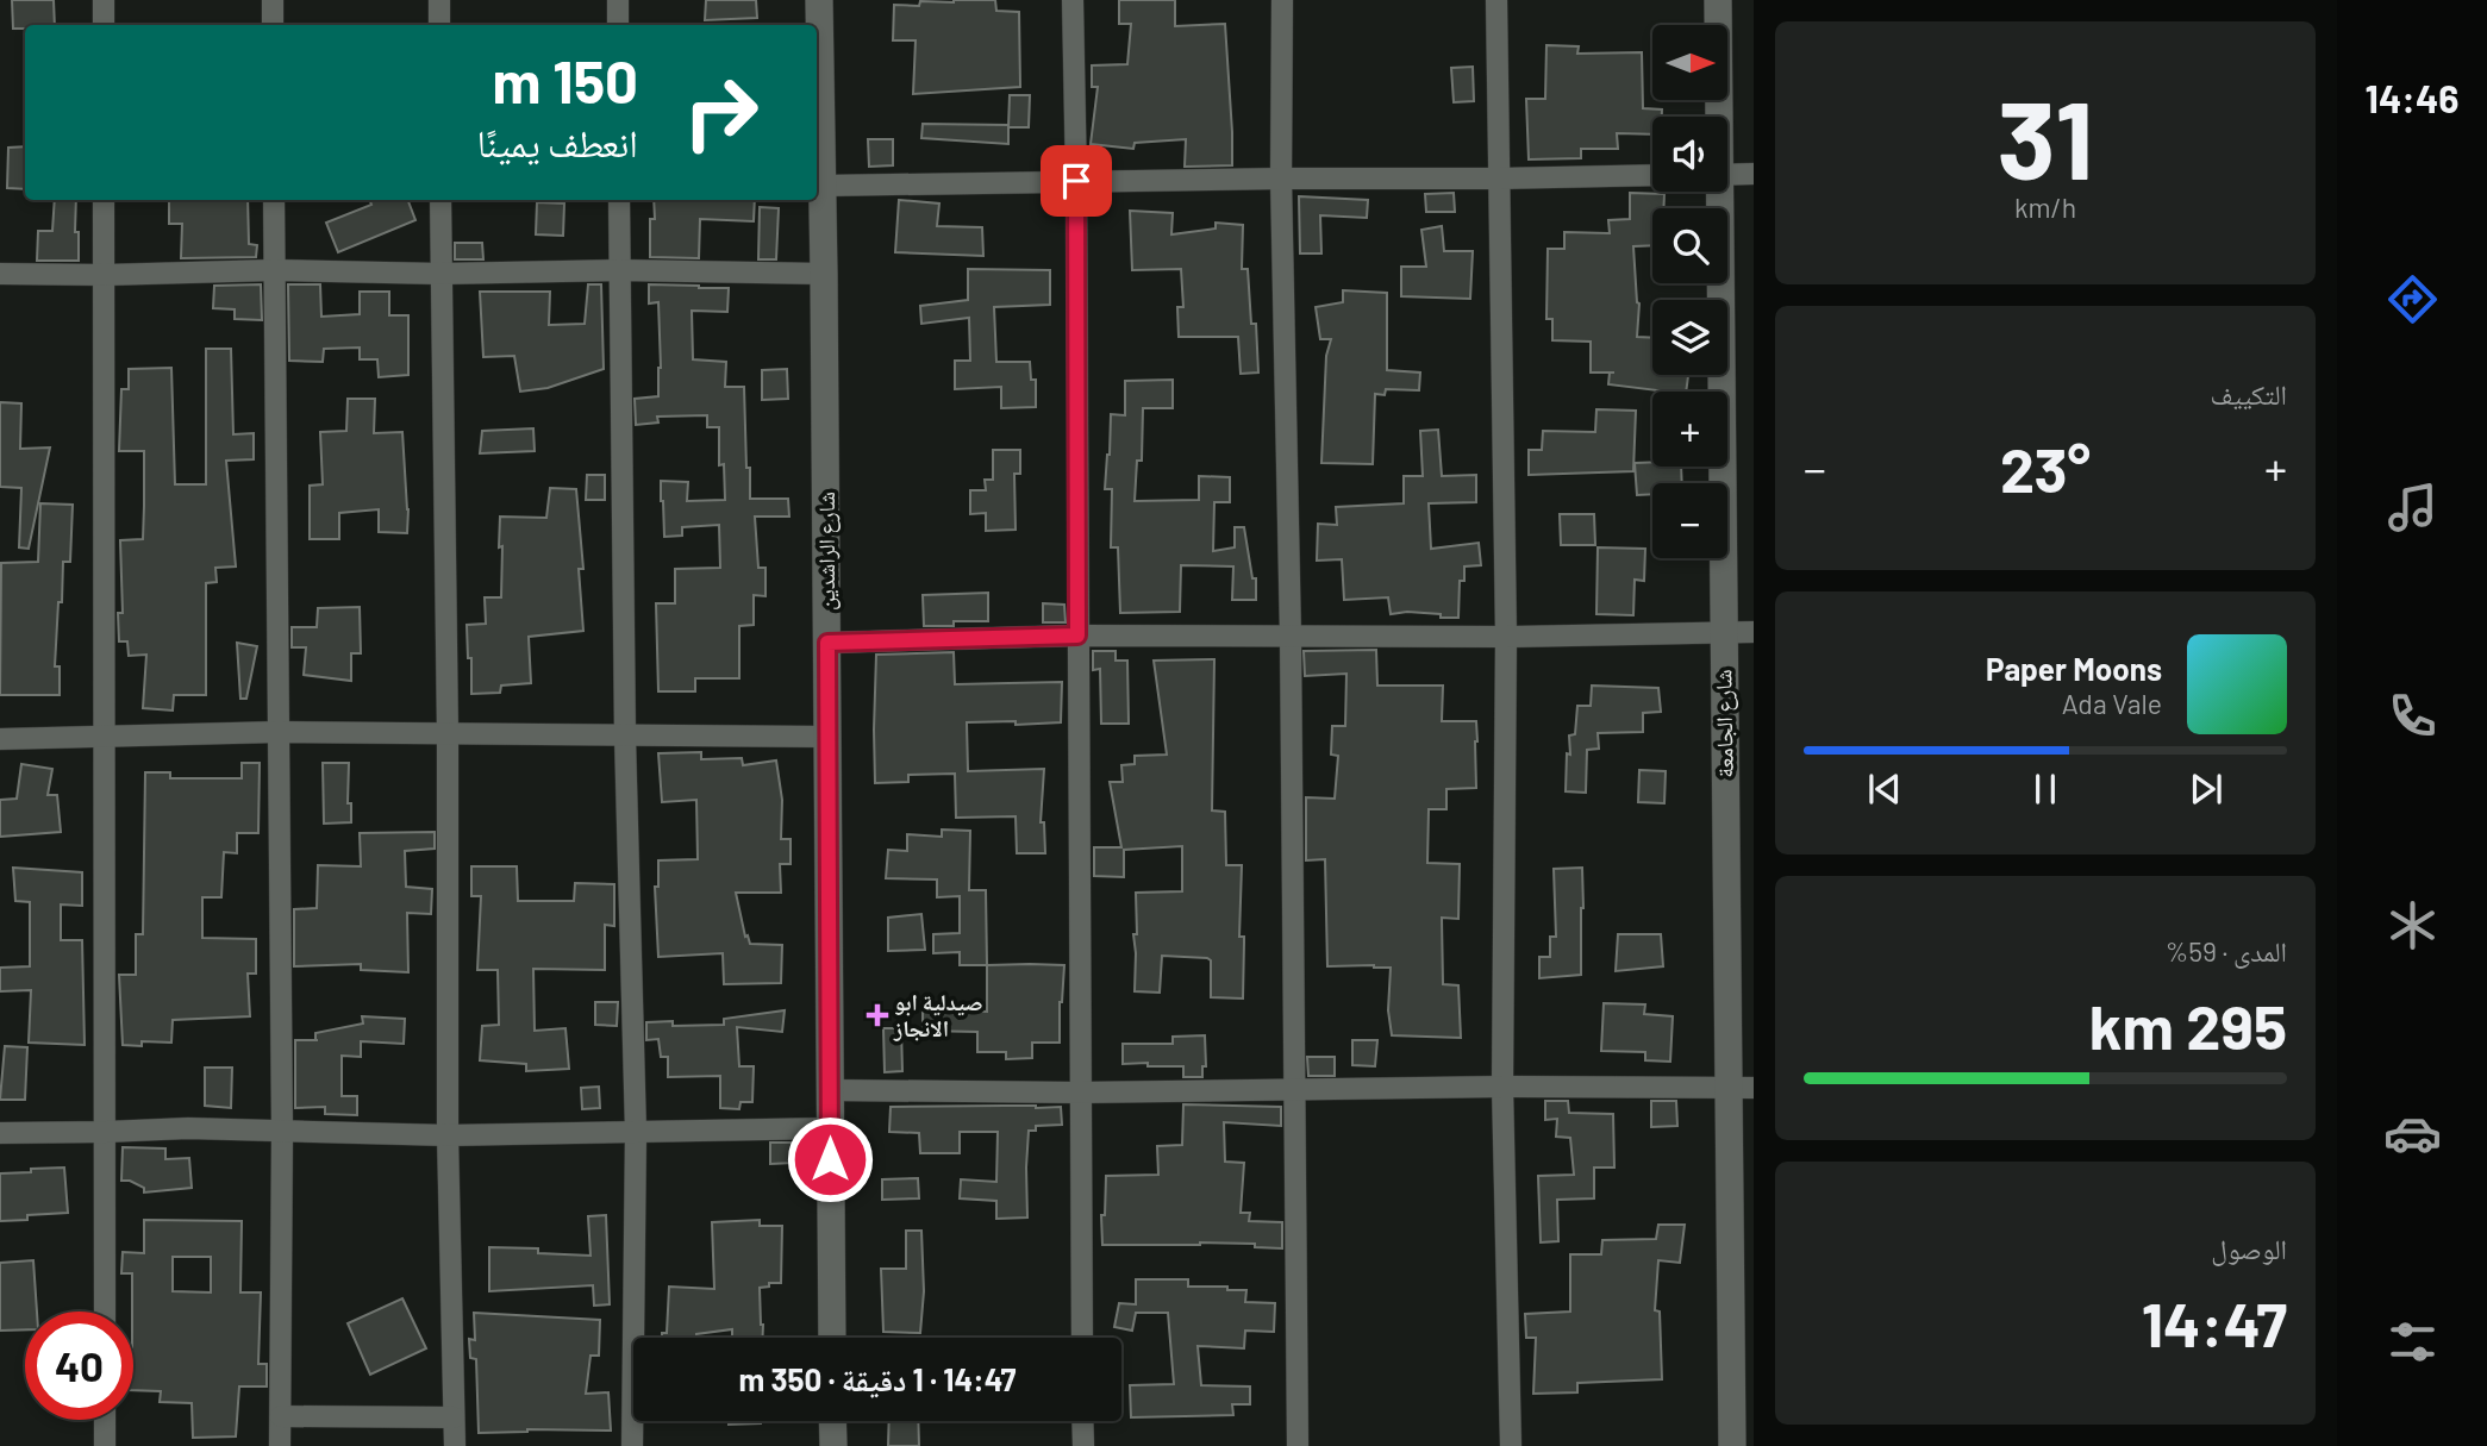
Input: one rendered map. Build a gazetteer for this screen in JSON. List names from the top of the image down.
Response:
{
  "streets": {
    "street": ["شارع الراشدين", "شارع الجامعة"]
  },
  "places": {
    "health": ["صيدلية ابو الانجاز"]
  },
  "north": "right",
  "page": {
    "tabs": "14:46",
    "tile": [
      ["31", "km/h"],
      "التكييف",
      ["المدى · 59%", "295 km"],
      ["الوصول", "14:47"]
    ],
    "map_buttons": ["+", "−"],
    "turn": ["150 m", "انعطف يمينًا"],
    "heat": ["−", "23°", "+"],
    "song": ["Paper Moons", "Ada Vale"],
    "limit": "40",
    "trip": "14:47 · 1 دقيقة · 350 m"
  }
}
